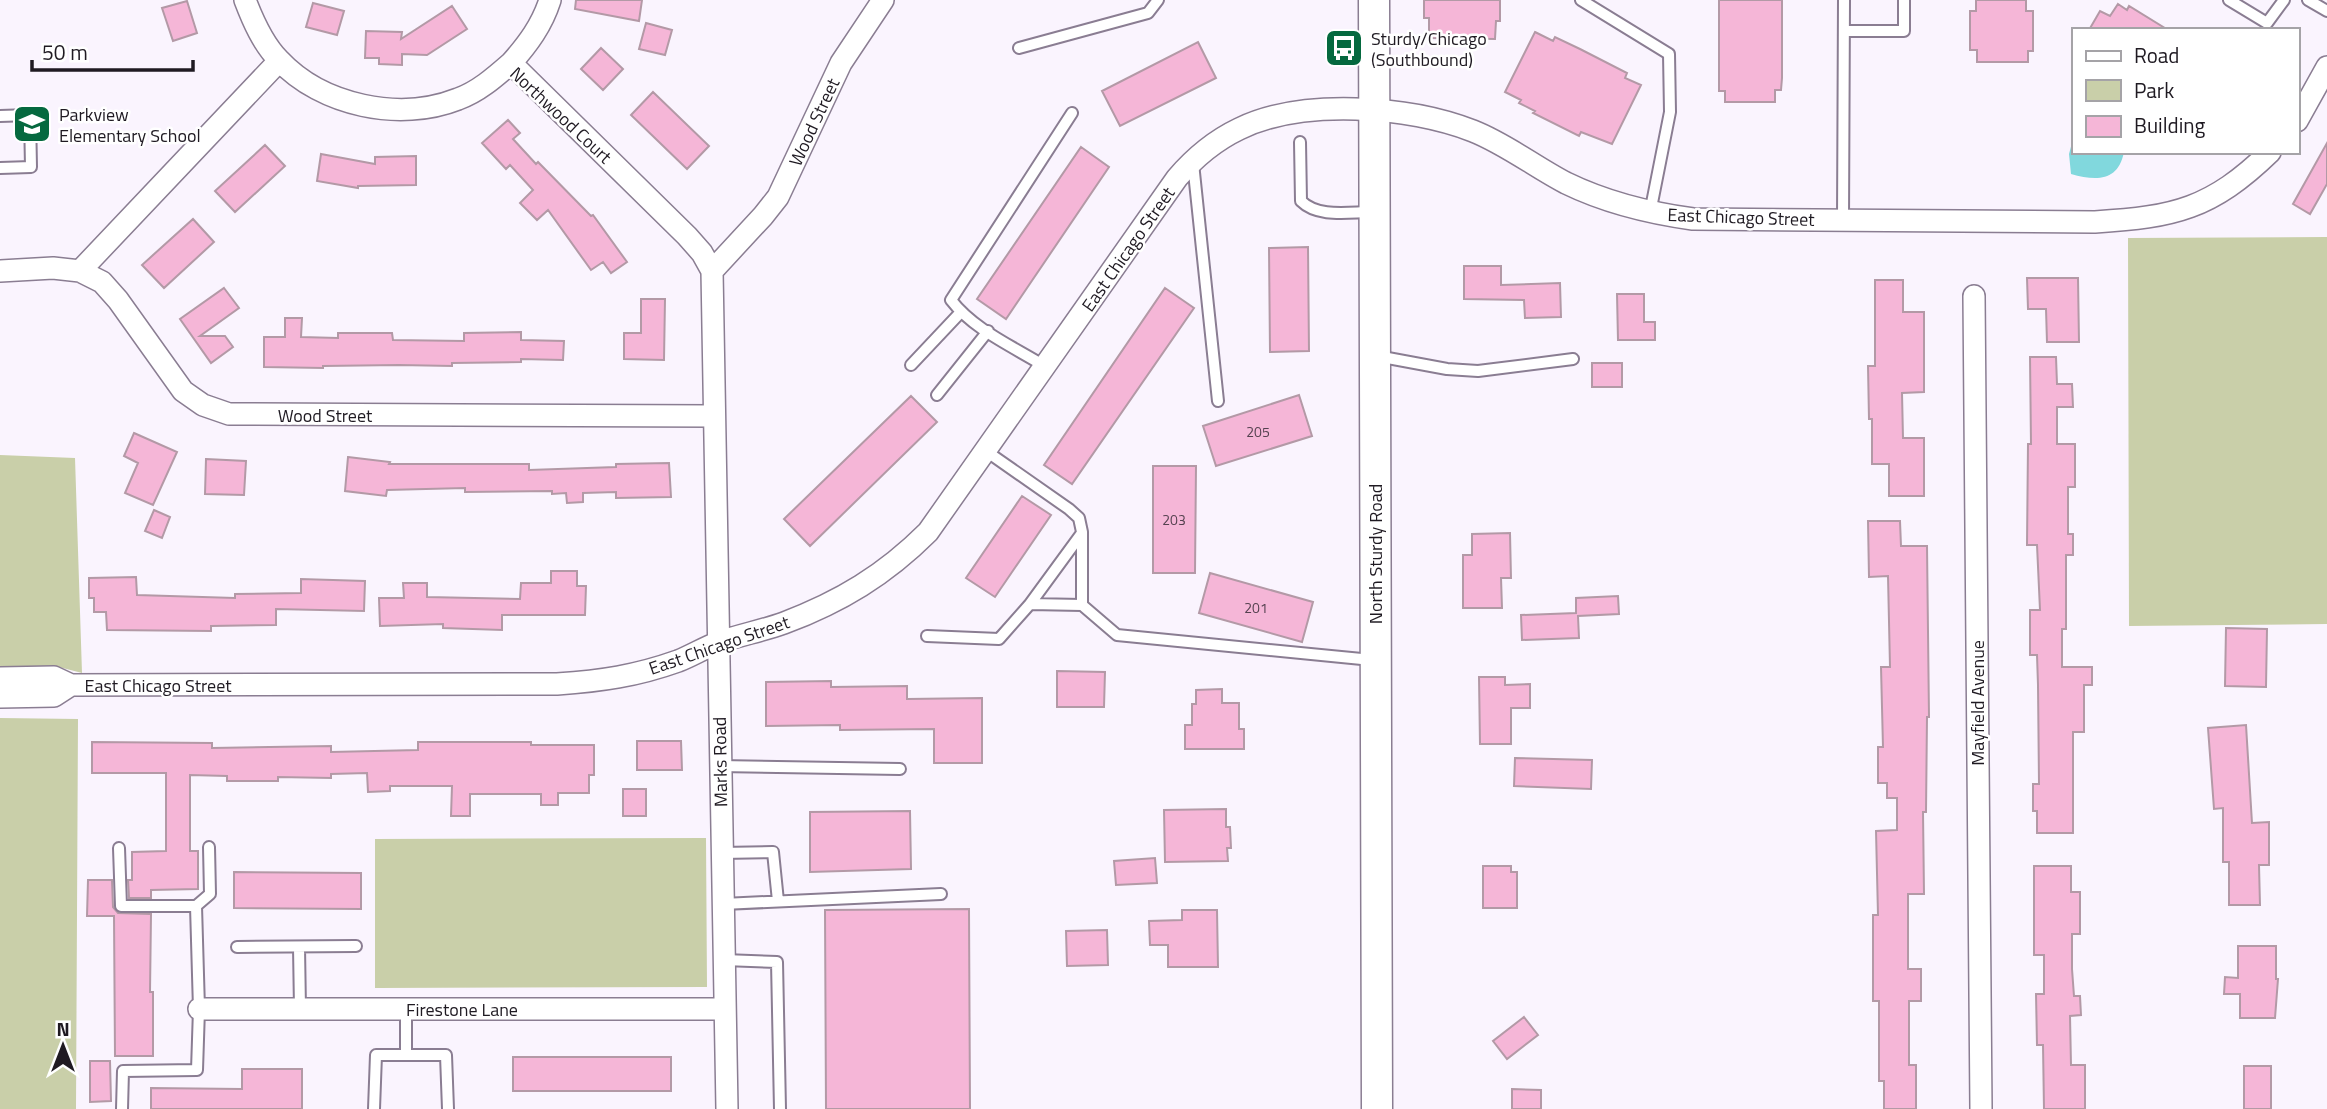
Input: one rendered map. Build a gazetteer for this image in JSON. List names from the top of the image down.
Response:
{
  "streets": {
    "street": [
      "Northwood Court",
      "Wood Street",
      "East Chicago Street",
      "North Sturdy Road",
      "Mayfield Avenue",
      "Marks Road",
      "Firestone Lane"
    ]
  },
  "crossings": [
    ["Northwood Court", "Wood Street"],
    ["Wood Street", "Marks Road"],
    ["East Chicago Street", "North Sturdy Road"],
    ["East Chicago Street", "Marks Road"],
    ["Marks Road", "Firestone Lane"]
  ],
  "places": {
    "bus stop": ["Sturdy/Chicago (Southbound)"],
    "school or university": ["Parkview Elementary School"]
  },
  "house_numbers": ["205", "203", "201"],
  "legend": ["Road", "Park", "Building"],
  "scale_bar": "50 m",
  "north": "top"
}
